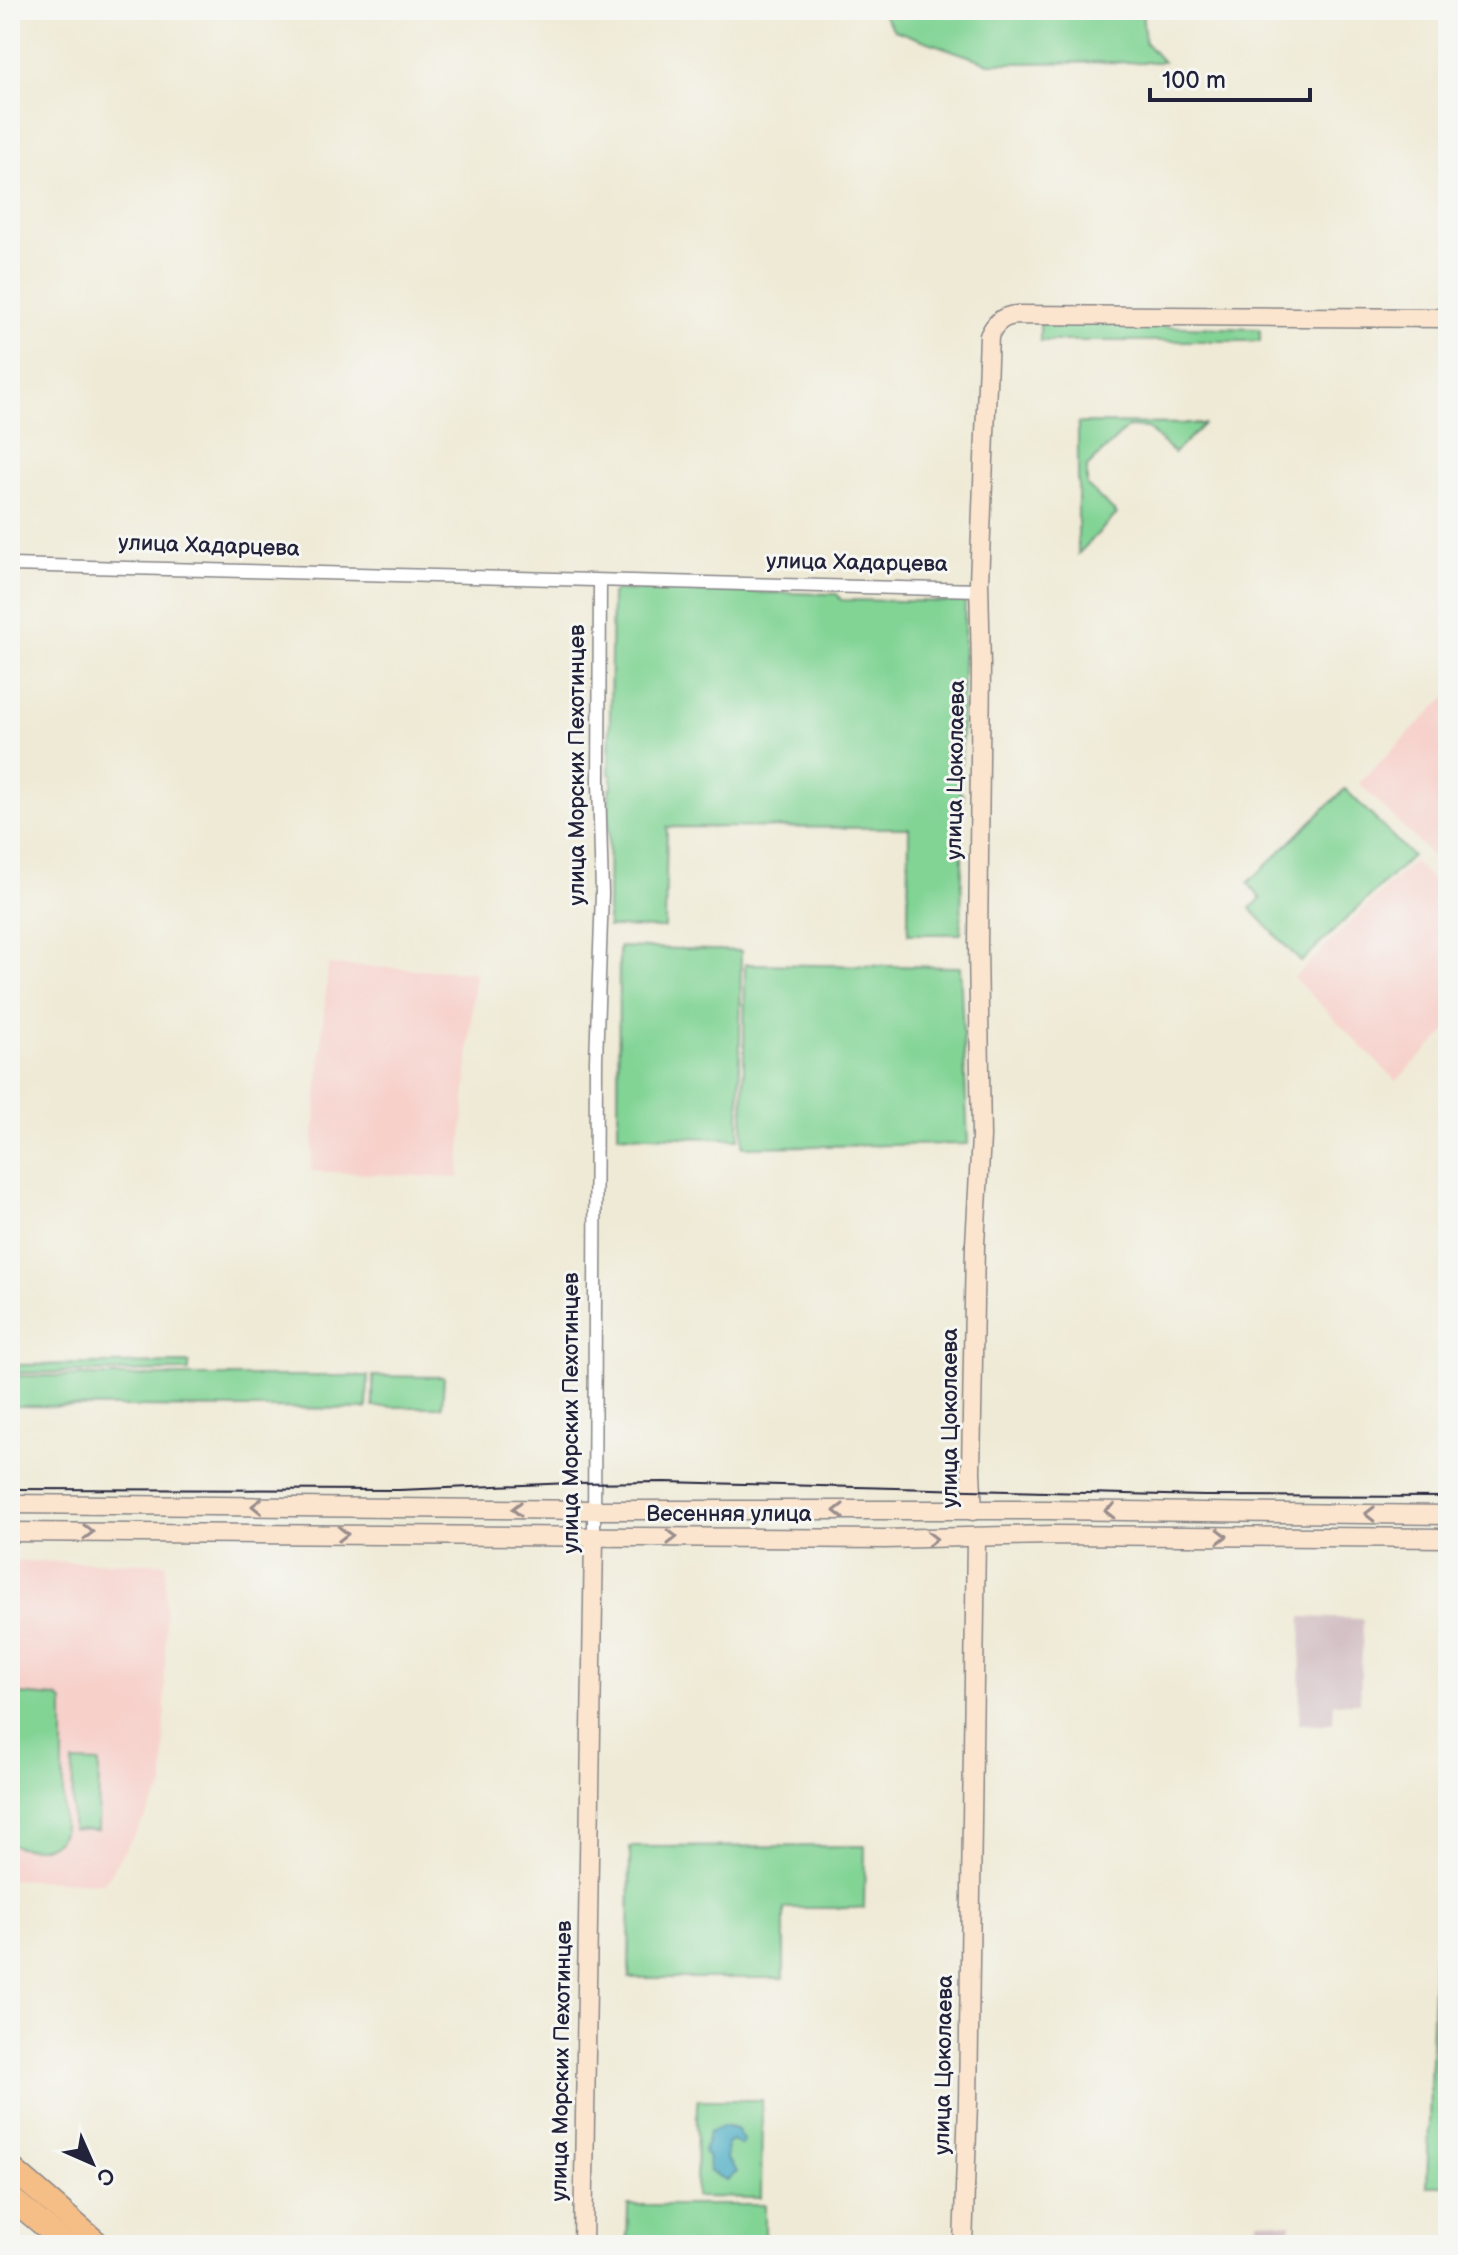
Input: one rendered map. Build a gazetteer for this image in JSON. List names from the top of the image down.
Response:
{
  "streets": {
    "street": [
      "улица Хадарцева",
      "улица Морских Пехотинцев",
      "улица Цоколаева",
      "Весенняя улица"
    ]
  },
  "crossings": [
    ["улица Хадарцева", "улица Морских Пехотинцев"],
    ["улица Хадарцева", "улица Цоколаева"],
    ["улица Морских Пехотинцев", "Весенняя улица"],
    ["улица Цоколаева", "Весенняя улица"]
  ],
  "scale_bar": "100 m",
  "north": "bottom right"
}
